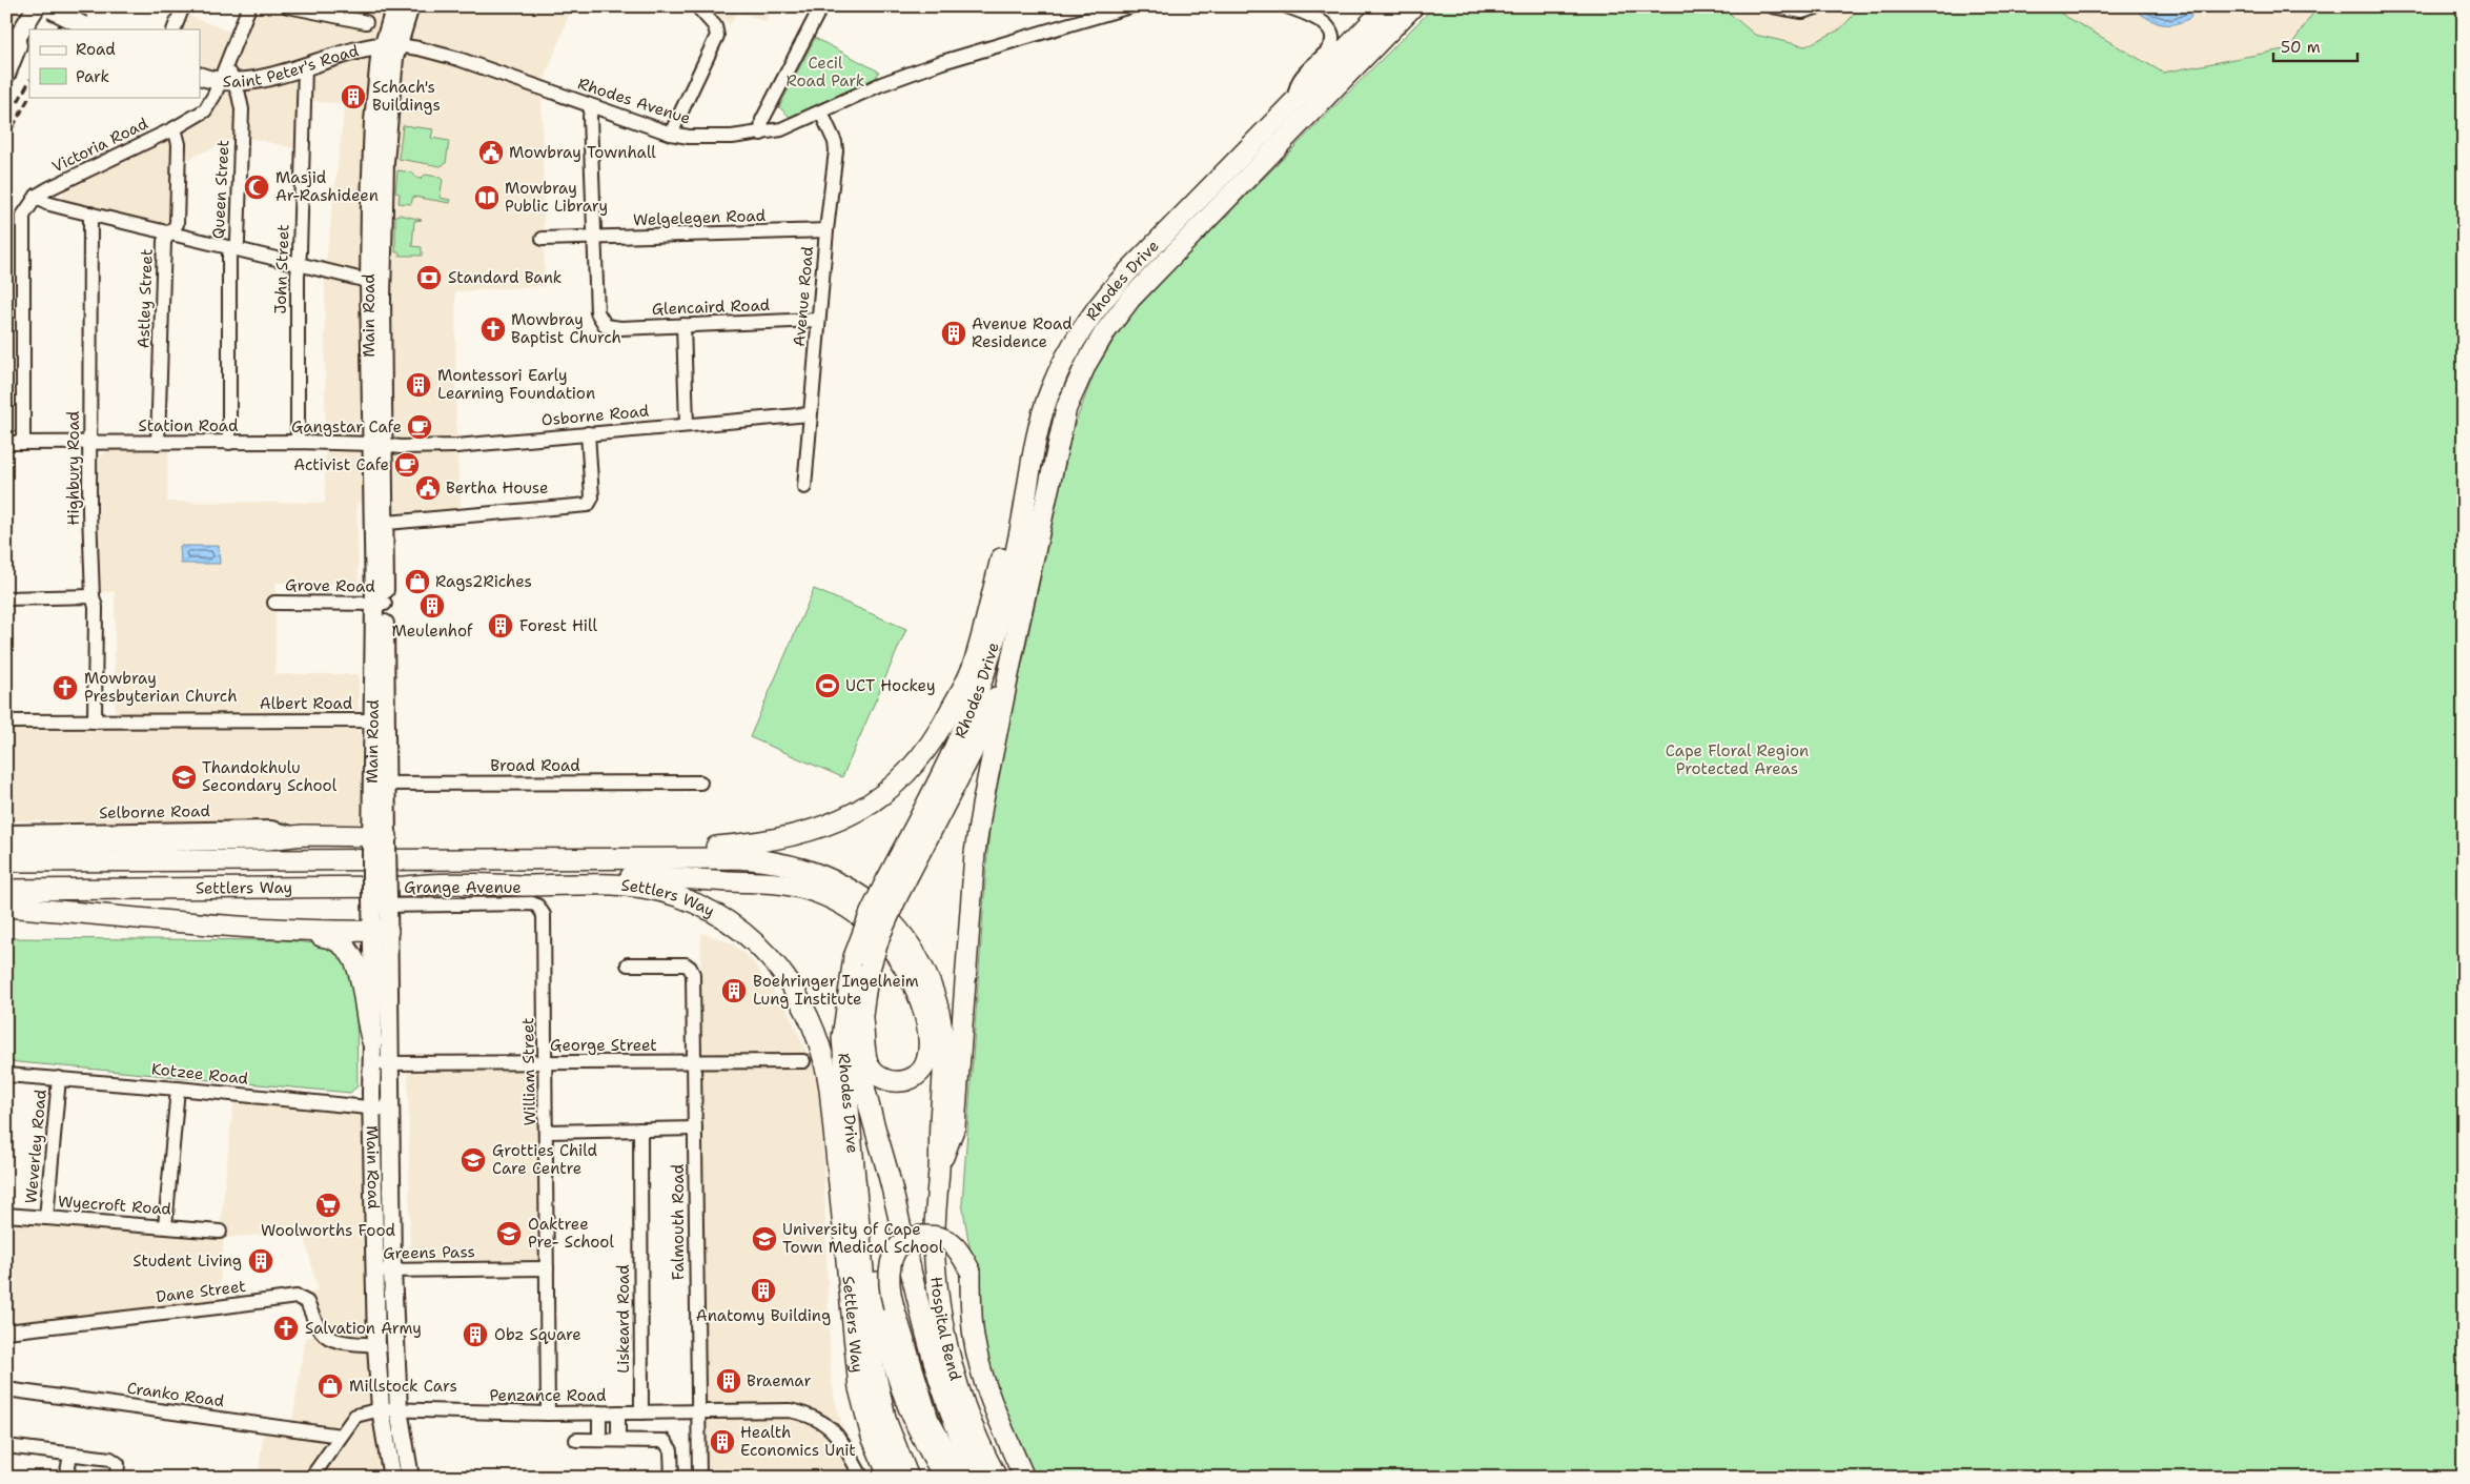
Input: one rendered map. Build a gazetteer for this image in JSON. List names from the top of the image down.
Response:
{
  "streets": {
    "highway": ["Rhodes Drive", "Settlers Way", "Hospital Bend"],
    "main road": ["Saint Peter's Road", "Main Road"],
    "street": [
      "Rhodes Avenue",
      "Victoria Road",
      "Queen Street",
      "Welgelegen Road",
      "John Street",
      "Avenue Road",
      "Astley Street",
      "Glencaird Road",
      "Osborne Road",
      "Station Road",
      "Highbury Road",
      "Grove Road",
      "Albert Road",
      "Broad Road",
      "Selborne Road",
      "Grange Avenue",
      "George Street",
      "William Street",
      "Kotzee Road",
      "Weverley Road",
      "Wyecroft Road",
      "Falmouth Road",
      "Greens Pass",
      "Dane Street",
      "Liskeard Road",
      "Cranko Road",
      "Penzance Road"
    ]
  },
  "crossings": [
    ["Saint Peter's Road", "Rhodes Avenue"],
    ["Saint Peter's Road", "Victoria Road"],
    ["Saint Peter's Road", "Queen Street"],
    ["Saint Peter's Road", "John Street"],
    ["Saint Peter's Road", "Main Road"],
    ["Rhodes Avenue", "Avenue Road"],
    ["Rhodes Avenue", "Main Road"],
    ["Victoria Road", "Queen Street"],
    ["Victoria Road", "Astley Street"],
    ["Queen Street", "Station Road"],
    ["Welgelegen Road", "Avenue Road"],
    ["Welgelegen Road", "Glencaird Road"],
    ["John Street", "Station Road"],
    ["Rhodes Drive", "Settlers Way"],
    ["Rhodes Drive", "Hospital Bend"],
    ["Avenue Road", "Glencaird Road"],
    ["Avenue Road", "Osborne Road"],
    ["Astley Street", "Station Road"],
    ["Main Road", "Osborne Road"],
    ["Main Road", "Station Road"],
    ["Main Road", "Grove Road"],
    ["Main Road", "Albert Road"],
    ["Main Road", "Broad Road"],
    ["Main Road", "Grange Avenue"],
    ["Main Road", "George Street"],
    ["Main Road", "Kotzee Road"],
    ["Main Road", "Greens Pass"],
    ["Main Road", "Dane Street"],
    ["Main Road", "Penzance Road"],
    ["Osborne Road", "Station Road"],
    ["Station Road", "Highbury Road"],
    ["Highbury Road", "Albert Road"],
    ["Settlers Way", "Hospital Bend"],
    ["Grange Avenue", "William Street"],
    ["George Street", "William Street"],
    ["George Street", "Falmouth Road"],
    ["William Street", "Greens Pass"],
    ["William Street", "Penzance Road"],
    ["Kotzee Road", "Weverley Road"],
    ["Weverley Road", "Wyecroft Road"],
    ["Falmouth Road", "Penzance Road"],
    ["Liskeard Road", "Penzance Road"],
    ["Cranko Road", "Penzance Road"]
  ],
  "parks": ["Cecil Road Park", "Cape Floral Region Protected Areas"],
  "places": {
    "building": [
      "Schach's Buildings",
      "Avenue Road Residence",
      "Montessori Early Learning Foundation",
      "Meulenhof",
      "Forest Hill",
      "Boehringer Ingelheim Lung Institute",
      "Student Living",
      "Anatomy Building",
      "Obz Square",
      "Braemar",
      "Health Economics Unit"
    ],
    "public building": ["Mowbray Townhall", "Bertha House"],
    "mosque": ["Masjid Ar-Rashideen"],
    "library": ["Mowbray Public Library"],
    "bank": ["Standard Bank"],
    "church": ["Mowbray Baptist Church", "Mowbray Presbyterian Church", "Salvation Army"],
    "cafe": ["Gangstar Cafe", "Activist Cafe"],
    "shop": ["Rags2Riches", "Millstock Cars"],
    "sports": ["UCT Hockey"],
    "school or university": [
      "Thandokhulu Secondary School",
      "Grotties Child Care Centre",
      "Oaktree Pre- School",
      "University of Cape Town Medical School"
    ],
    "supermarket": ["Woolworths Food"]
  },
  "legend": ["Road", "Park"],
  "scale_bar": "50 m"
}
